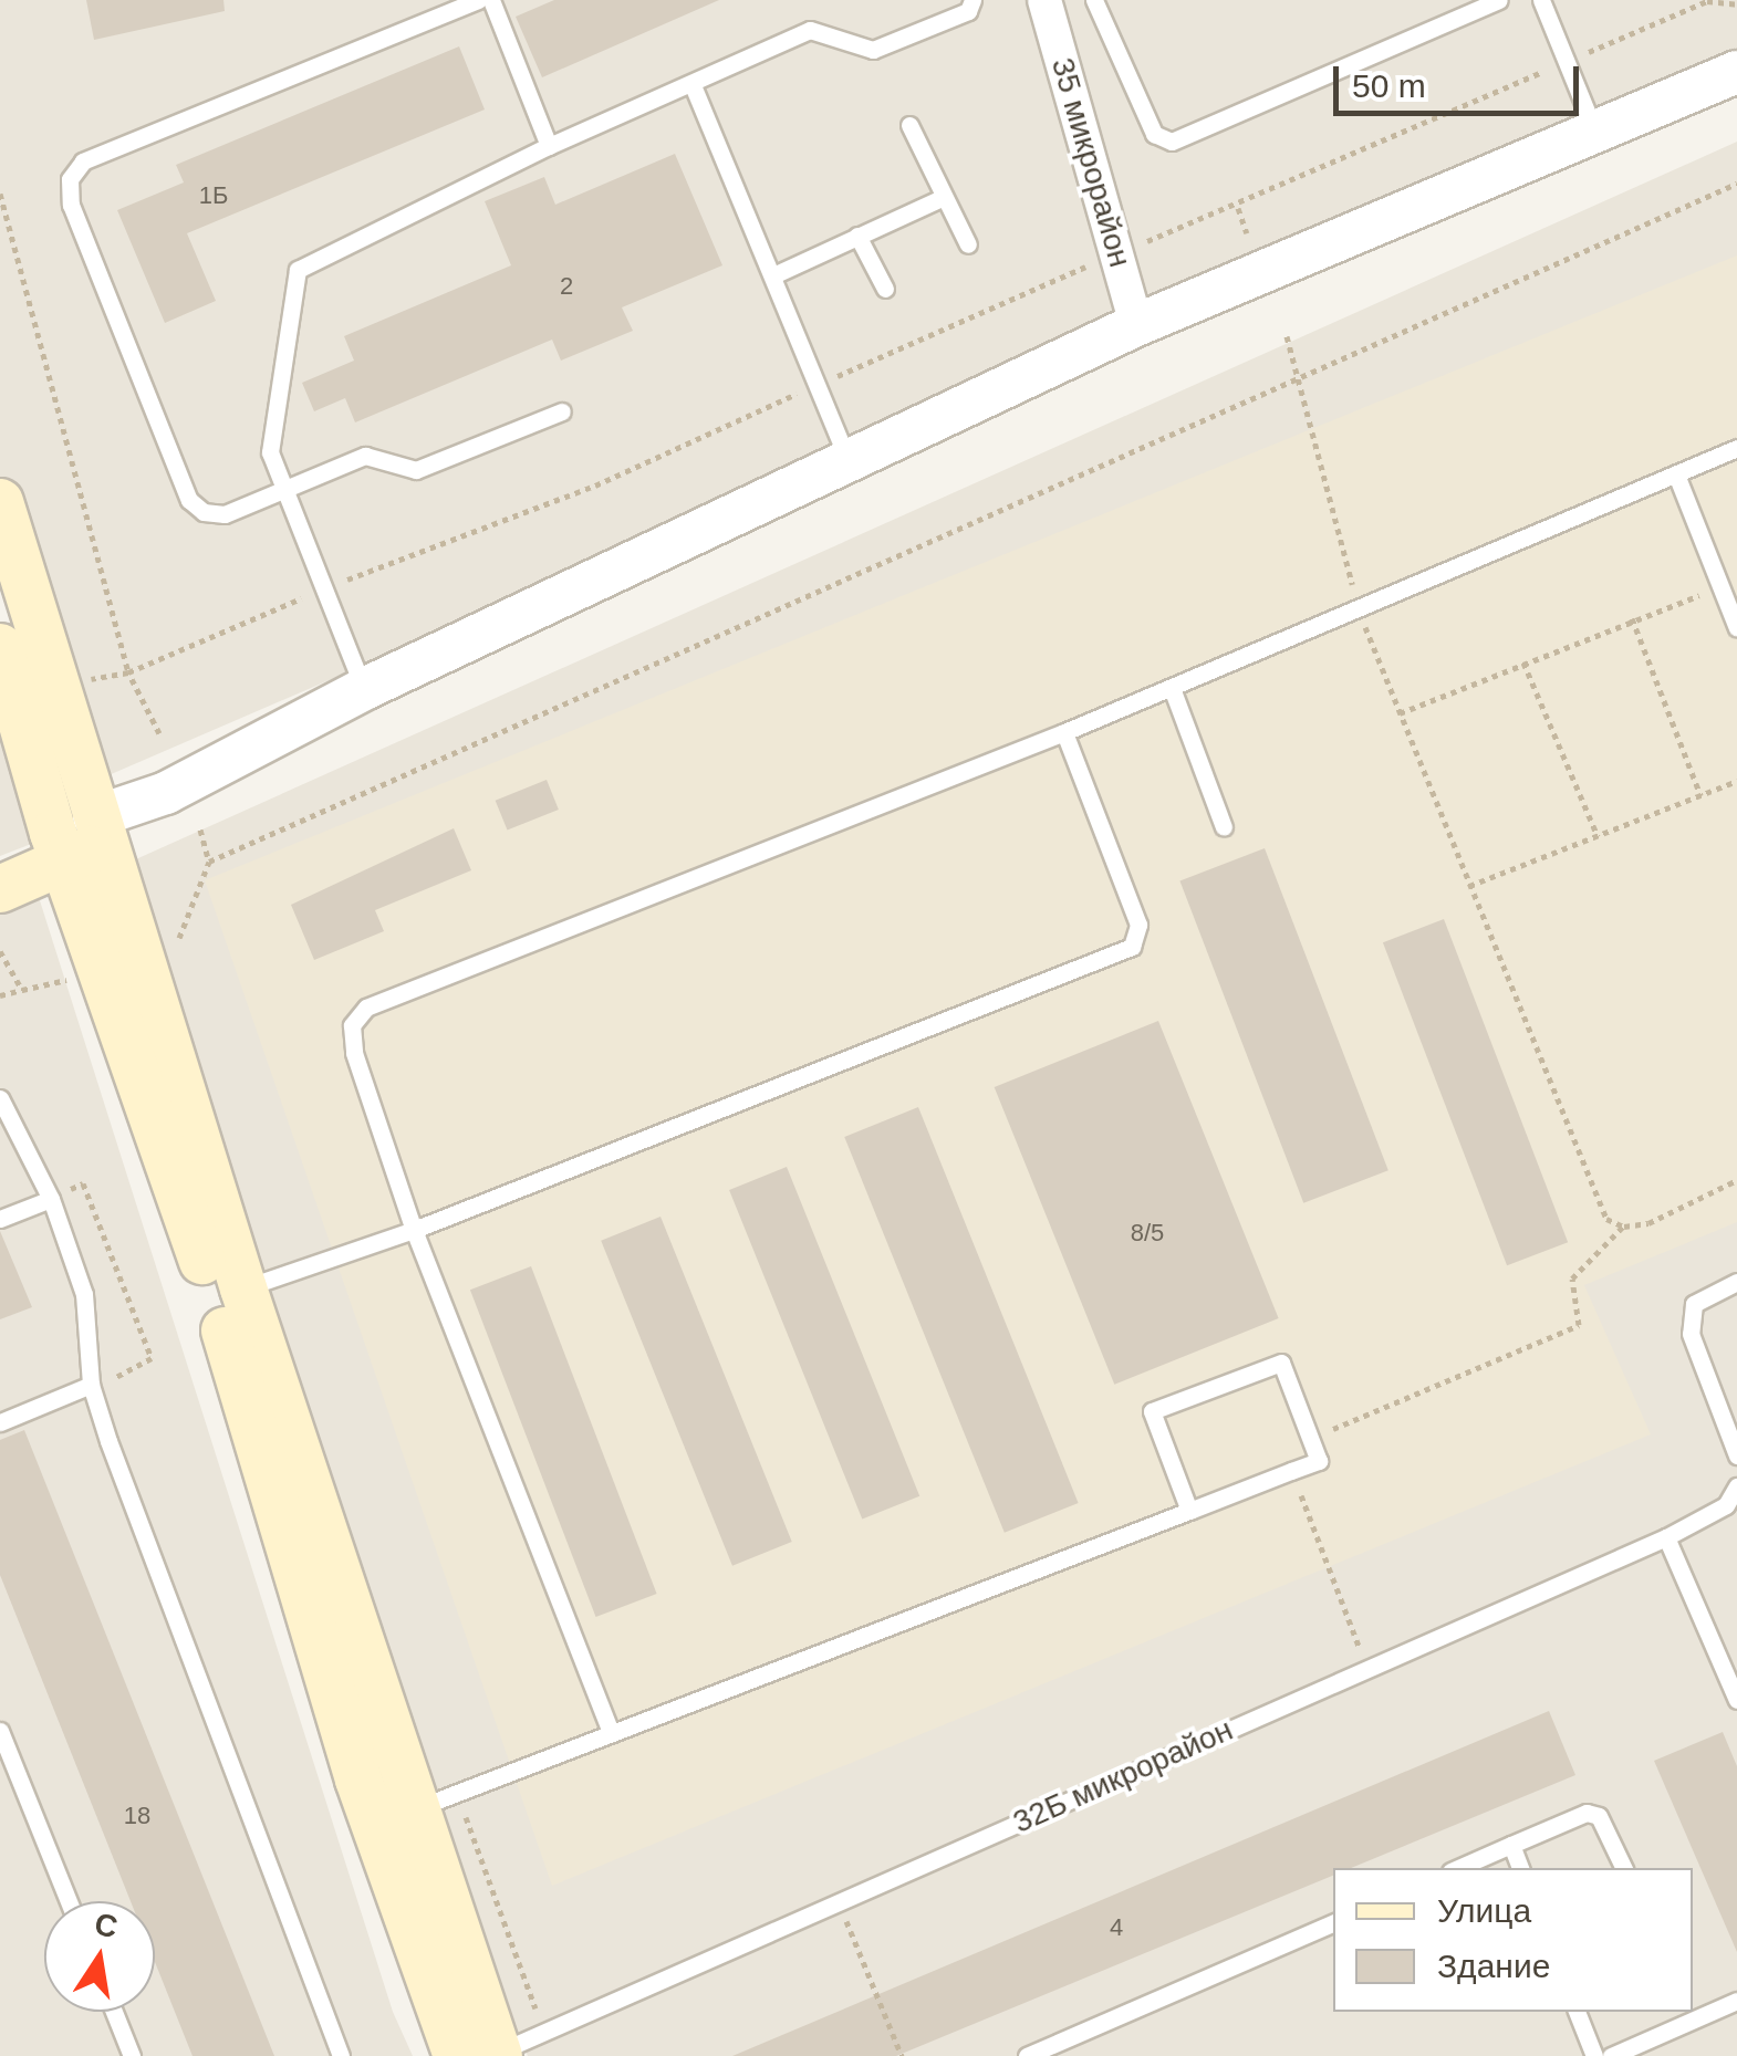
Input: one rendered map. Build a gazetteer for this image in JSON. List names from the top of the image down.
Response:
{
  "streets": {
    "street": ["35 микрорайон"],
    "lane": ["32Б микрорайон"]
  },
  "house_numbers": [
    "1Б",
    "2",
    "8/5",
    "18",
    "4"
  ],
  "legend": ["Улица", "Здание"],
  "scale_bar": "50 m",
  "north": "top"
}
